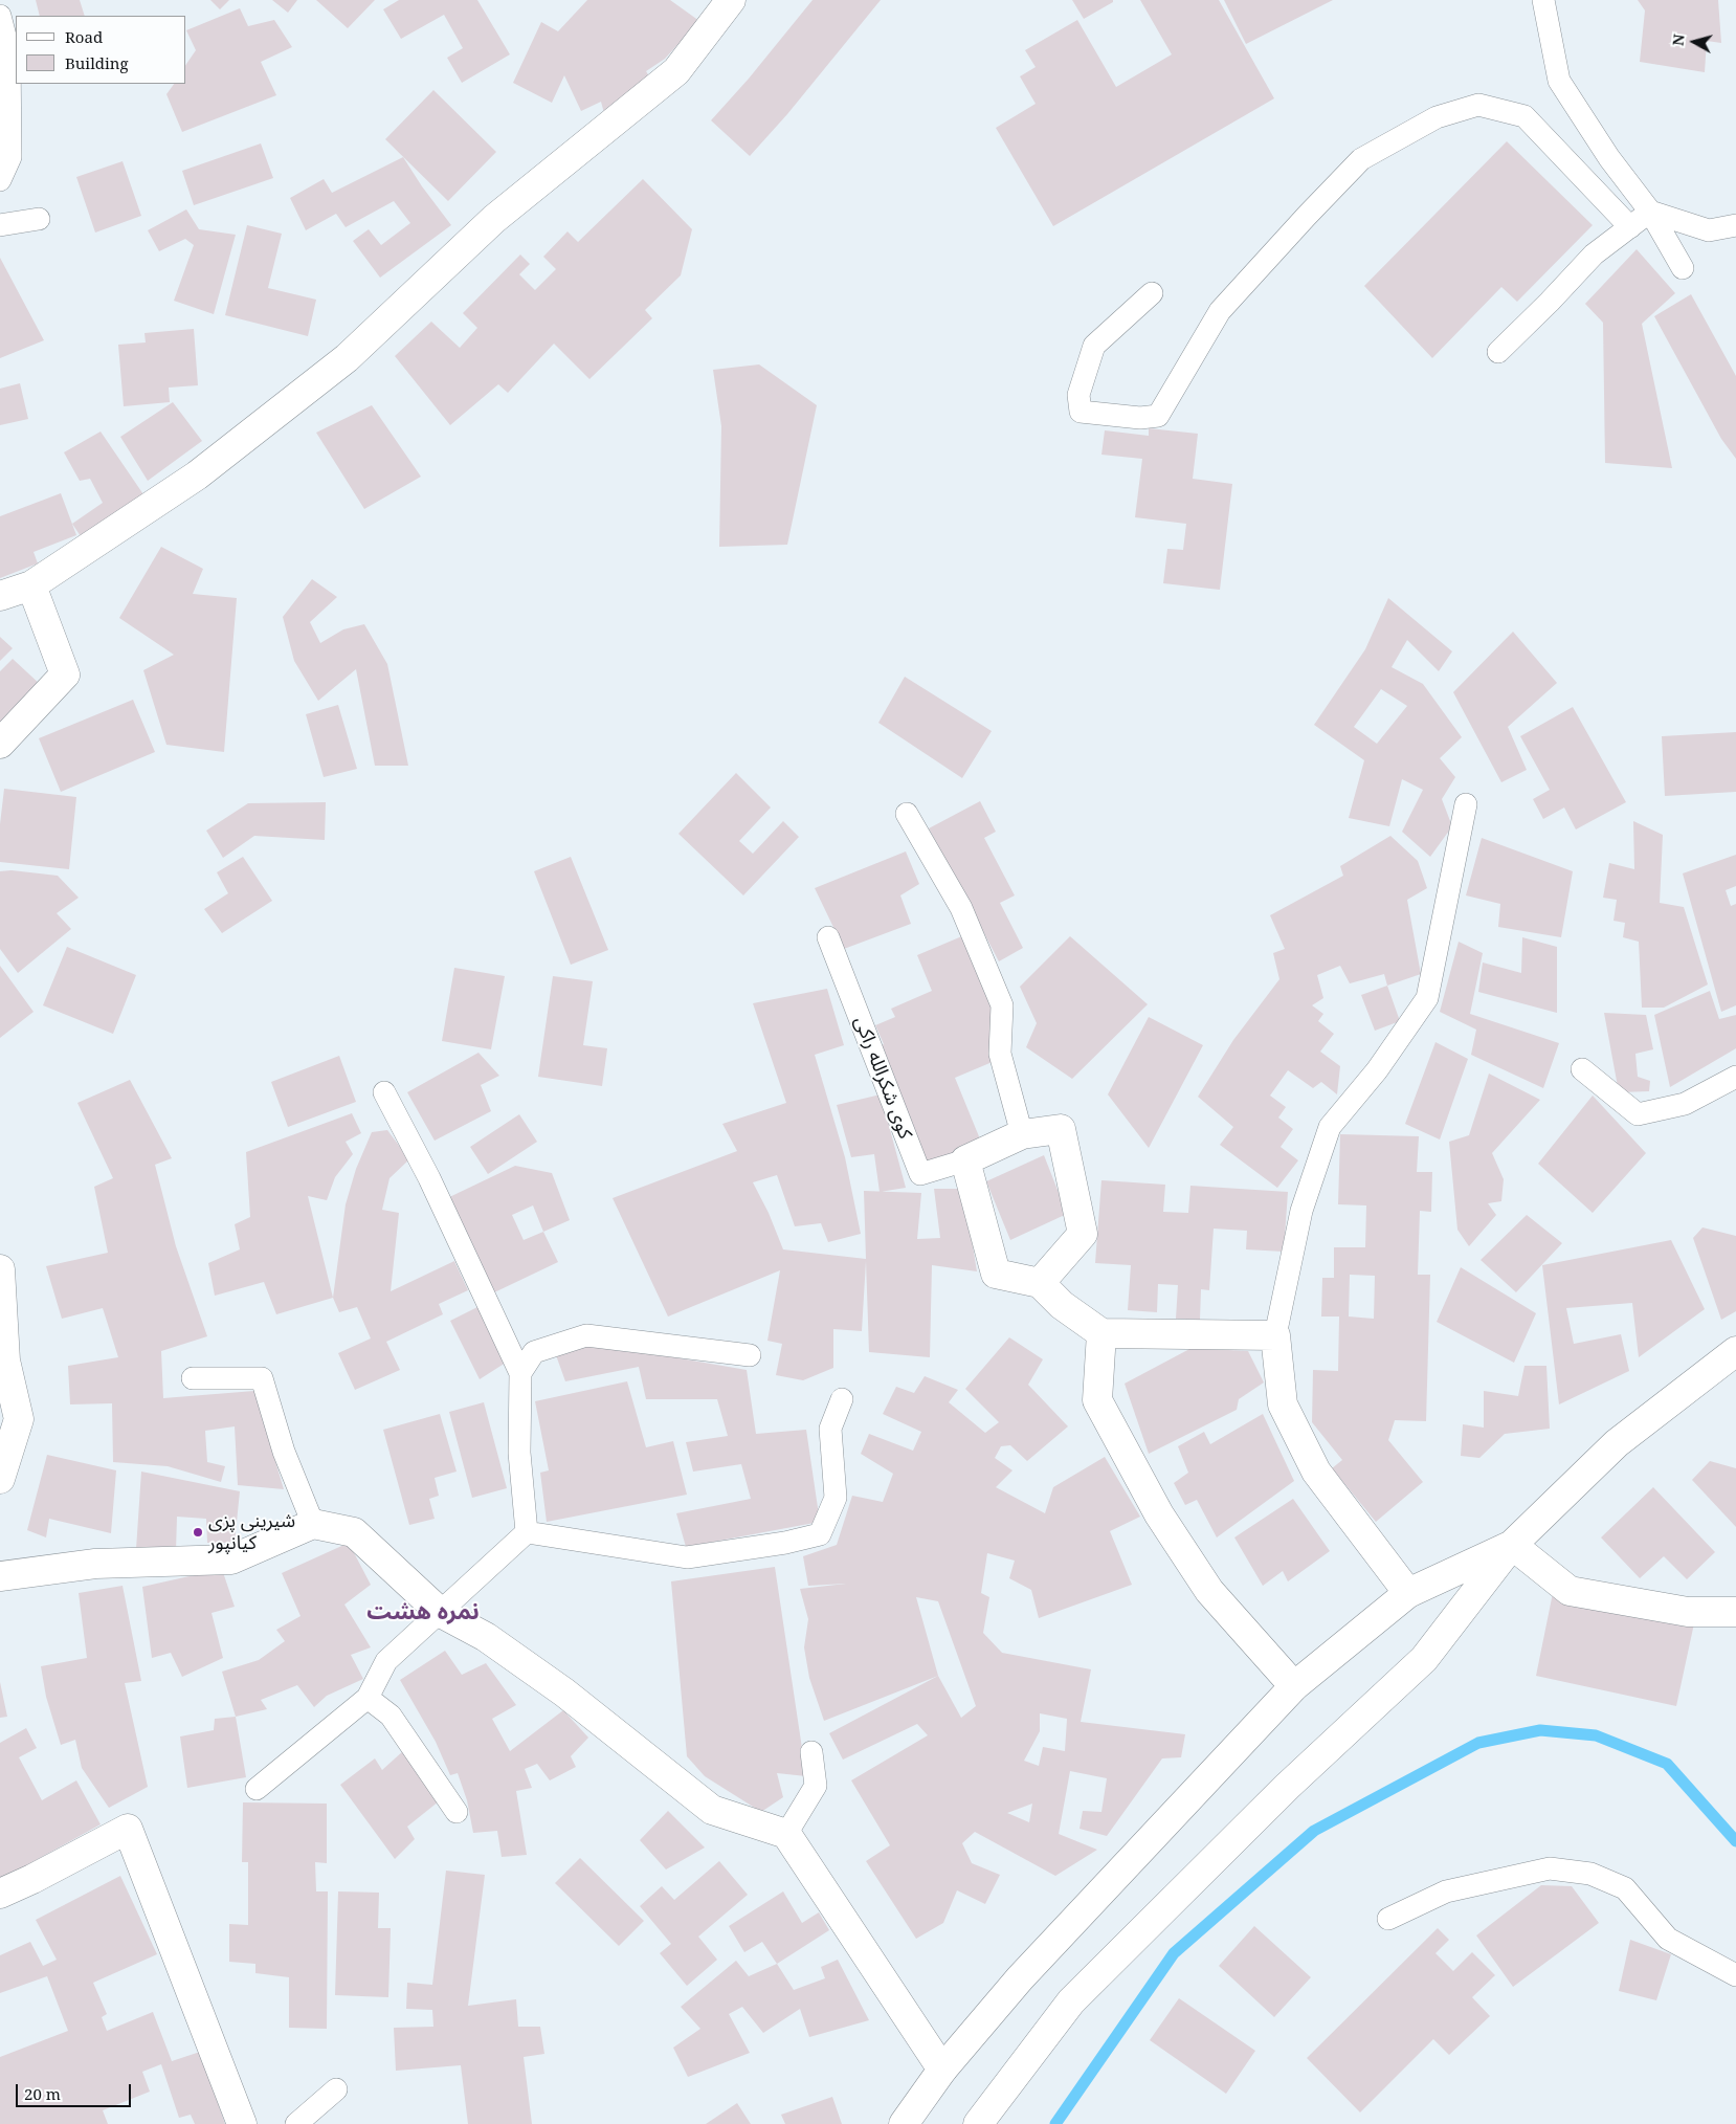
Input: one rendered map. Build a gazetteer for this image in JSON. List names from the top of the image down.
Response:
{
  "streets": {
    "lane": ["کوی شکرالله راکی"]
  },
  "districts": ["نمره هشت"],
  "places": ["شیرینی پزی کیانپور"],
  "legend": ["Road", "Building"],
  "scale_bar": "20 m",
  "north": "left"
}
